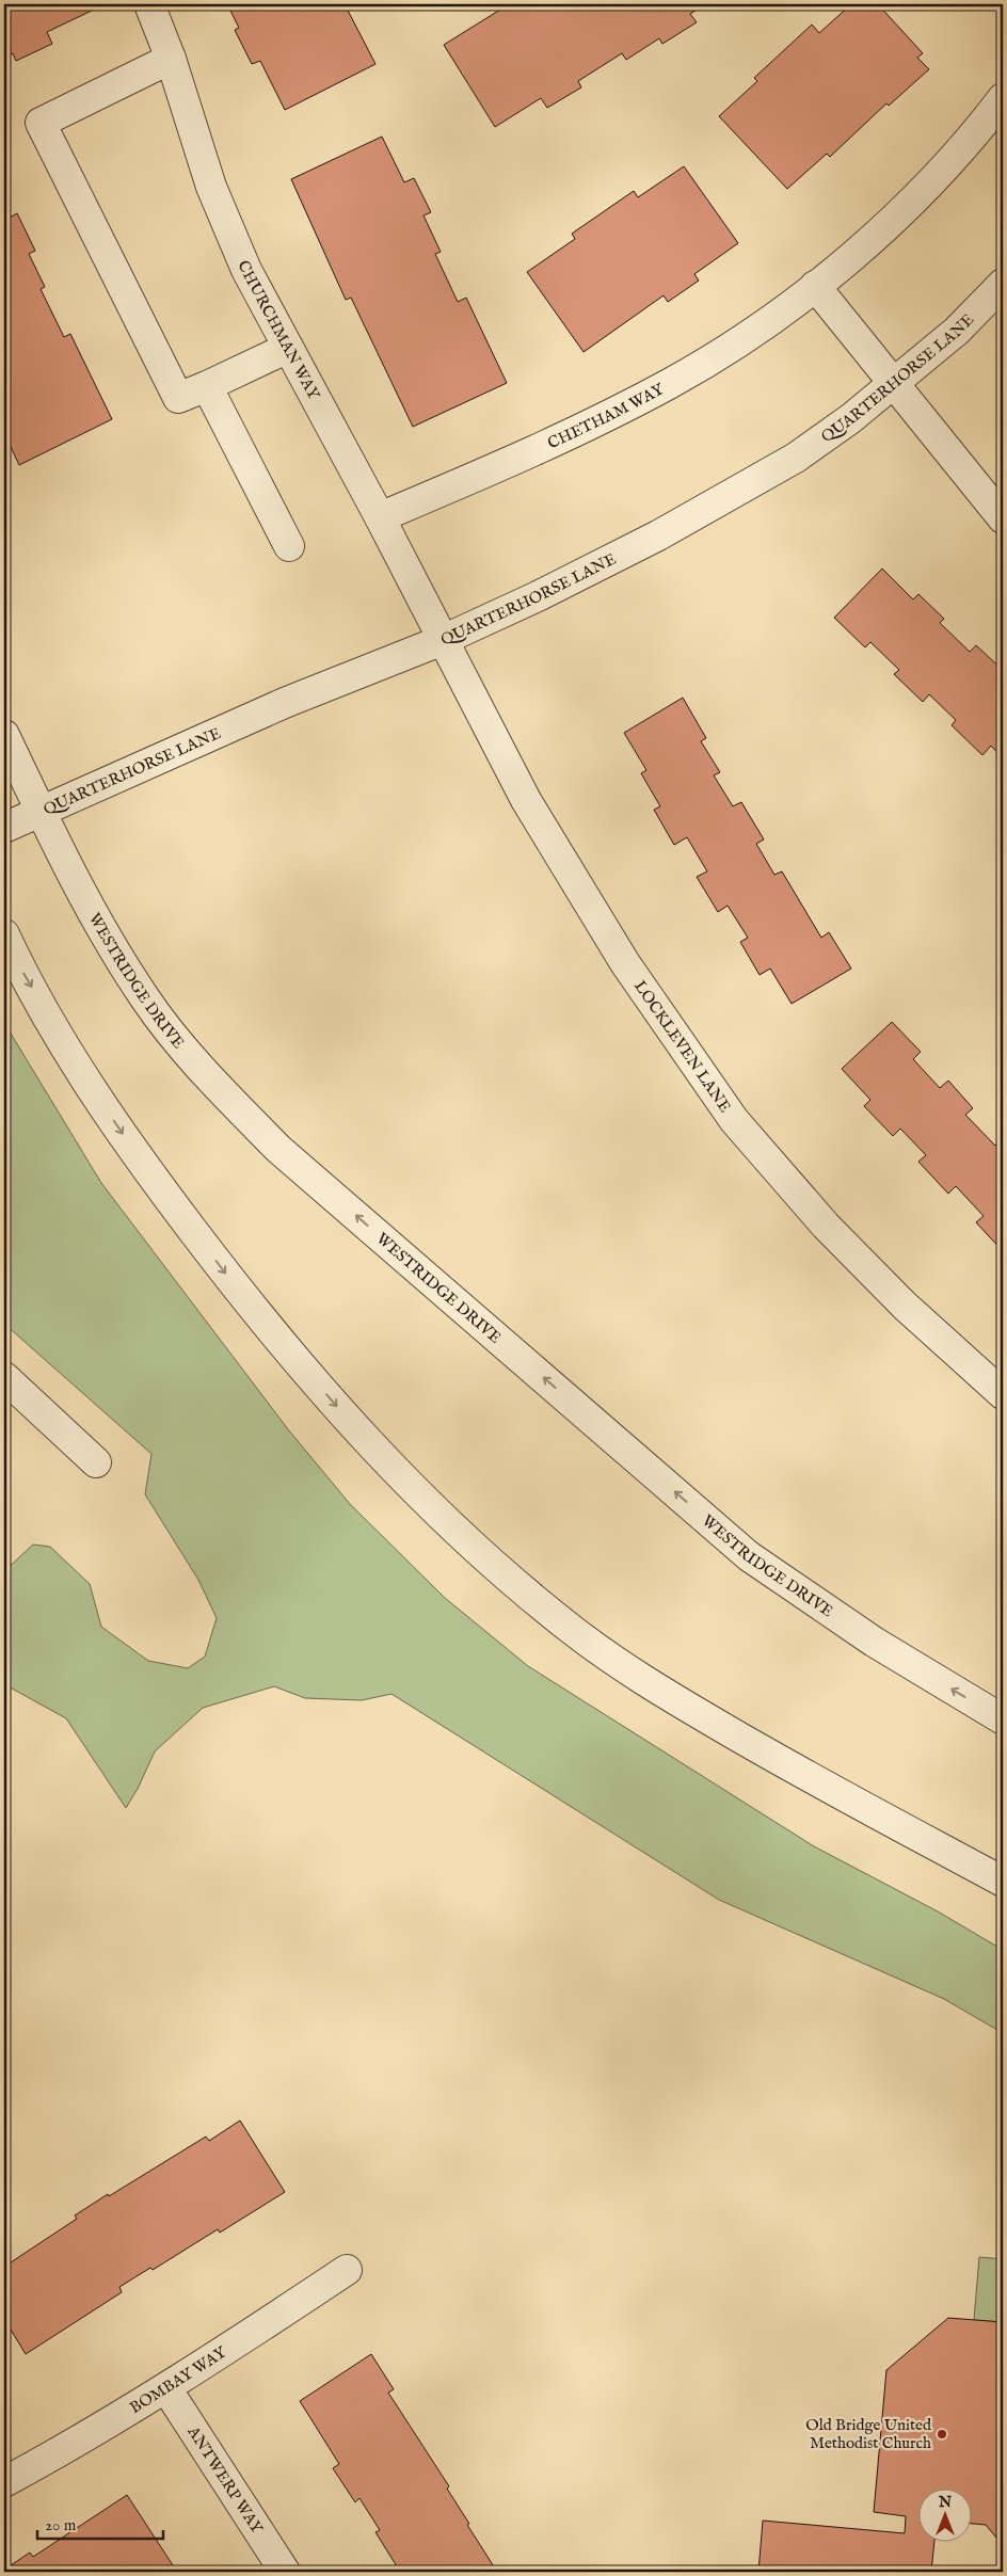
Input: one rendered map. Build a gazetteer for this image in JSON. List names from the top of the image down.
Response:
{
  "streets": {
    "street": [
      "CHURCHMAN WAY",
      "QUARTERHORSE LANE",
      "CHETHAM WAY",
      "WESTRIDGE DRIVE",
      "LOCKLEVEN LANE",
      "BOMBAY WAY",
      "ANTWERP WAY"
    ]
  },
  "crossings": [
    ["CHURCHMAN WAY", "QUARTERHORSE LANE"],
    ["CHURCHMAN WAY", "CHETHAM WAY"],
    ["CHURCHMAN WAY", "LOCKLEVEN LANE"],
    ["QUARTERHORSE LANE", "WESTRIDGE DRIVE"],
    ["QUARTERHORSE LANE", "LOCKLEVEN LANE"],
    ["BOMBAY WAY", "ANTWERP WAY"]
  ],
  "places": ["Old Bridge United Methodist Church"],
  "scale_bar": "20 m",
  "north": "top"
}
